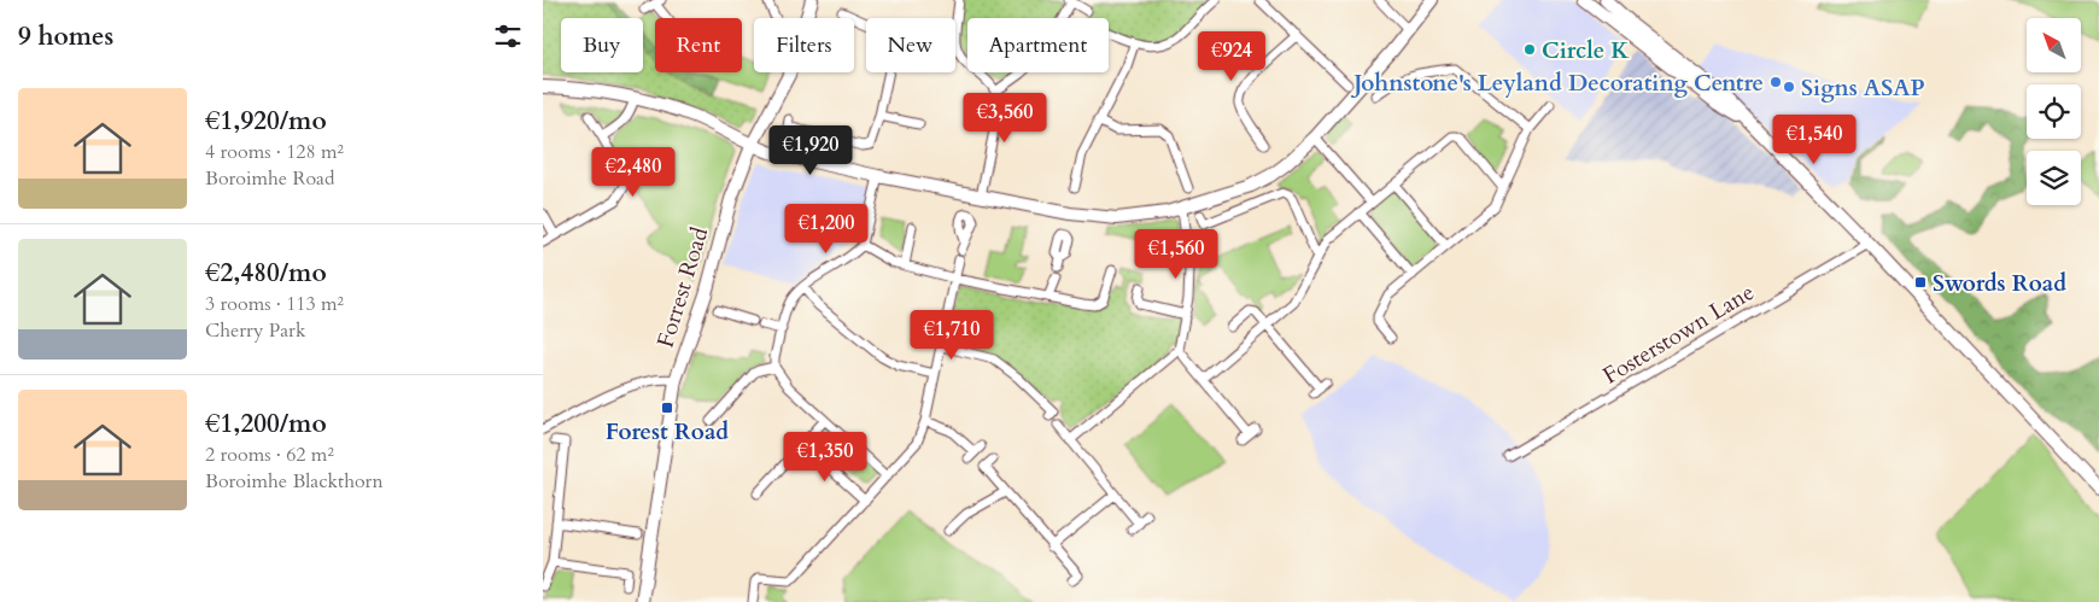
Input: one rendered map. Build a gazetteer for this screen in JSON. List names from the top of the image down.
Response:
{
  "streets": {
    "street": ["Forrest Road", "Fosterstown Lane"]
  },
  "places": {
    "other": ["Circle K", "Johnstone's Leyland Decorating Centre", "Signs ASAP"],
    "transit": ["Swords Road", "Forest Road"]
  },
  "north": "top left",
  "page": {
    "heading": "9 homes",
    "chip": [
      "Buy",
      "Rent",
      "Filters",
      "New",
      "Apartment"
    ],
    "price": [
      "€924",
      "€3,560",
      "€1,540",
      "€1,920",
      "€2,480",
      "€1,200",
      "€1,560",
      "€1,710",
      "€1,350"
    ],
    "list": [
      {
        "name": "€1,920/mo",
        "note": "4 rooms · 128 m² · Boroimhe Road"
      },
      {
        "name": "€2,480/mo",
        "note": "3 rooms · 113 m² · Cherry Park"
      },
      {
        "name": "€1,200/mo",
        "note": "2 rooms · 62 m² · Boroimhe Blackthorn"
      }
    ]
  }
}
